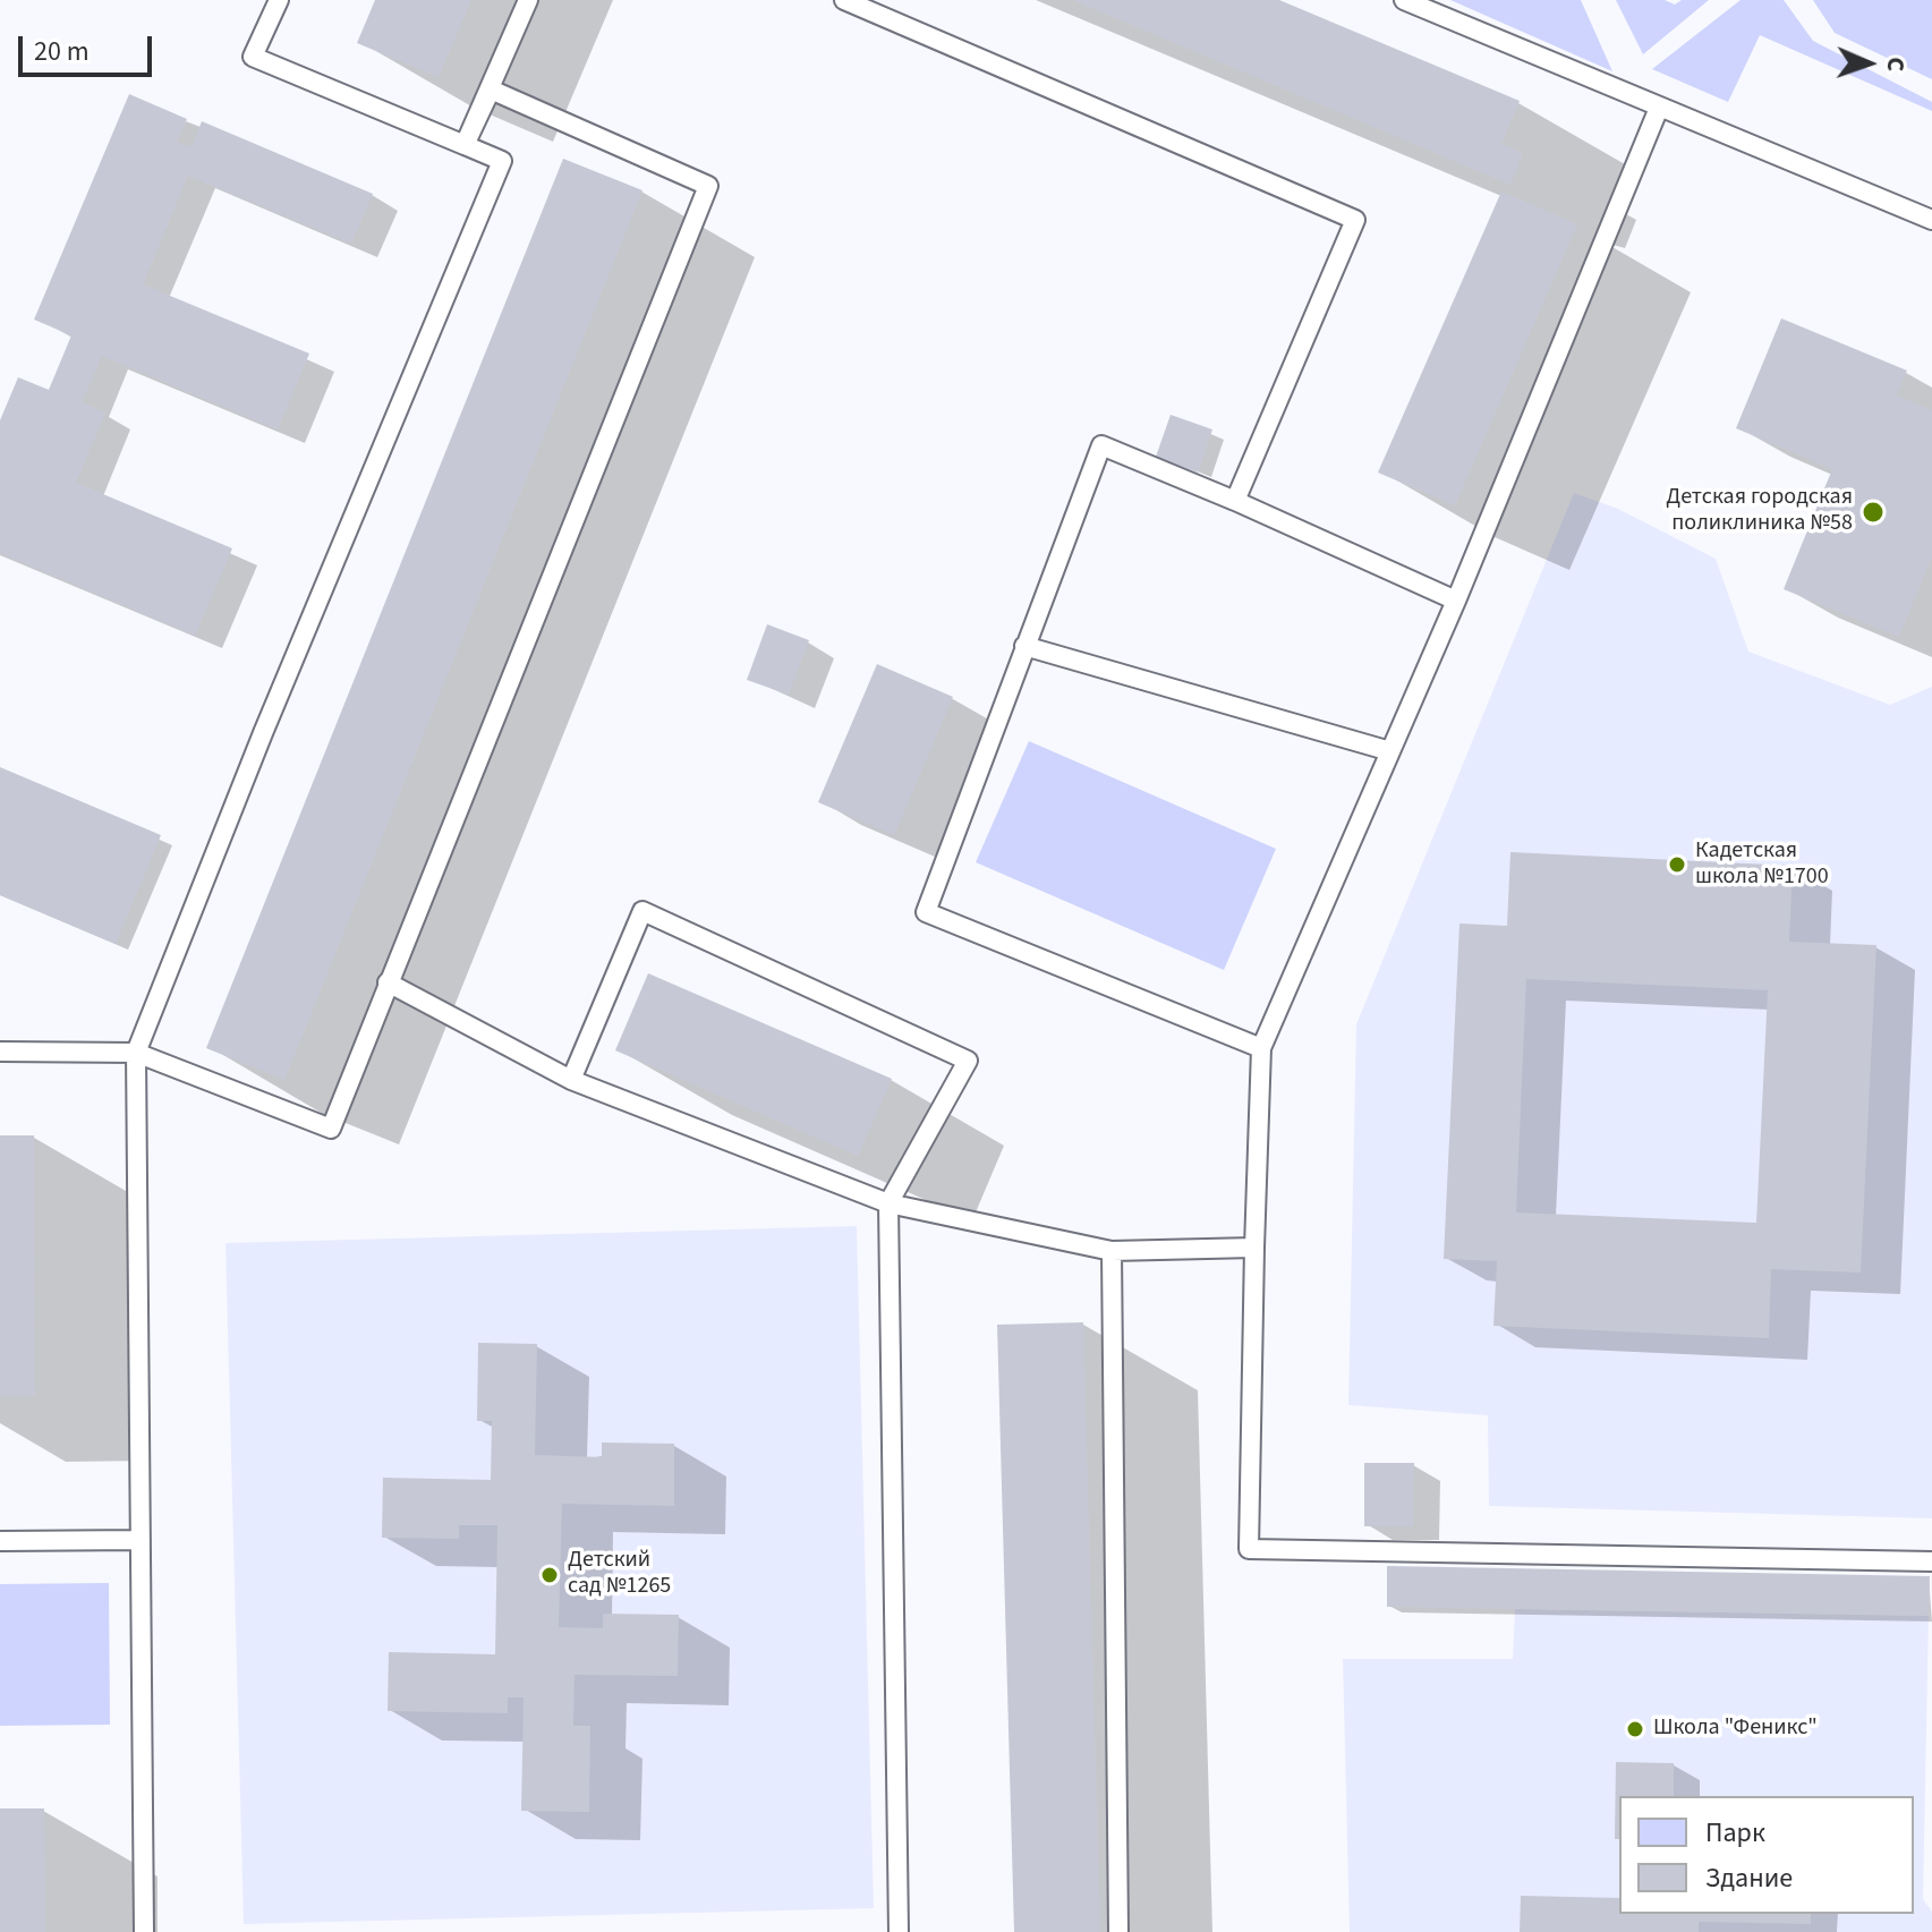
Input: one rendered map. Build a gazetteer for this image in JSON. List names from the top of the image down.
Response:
{
  "places": [
    "Детская городская поликлиника №58",
    "Кадетская школа №1700",
    "Детский сад №1265",
    "Школа \"Феникс\""
  ],
  "legend": ["Парк", "Здание"],
  "scale_bar": "20 m",
  "north": "right"
}
